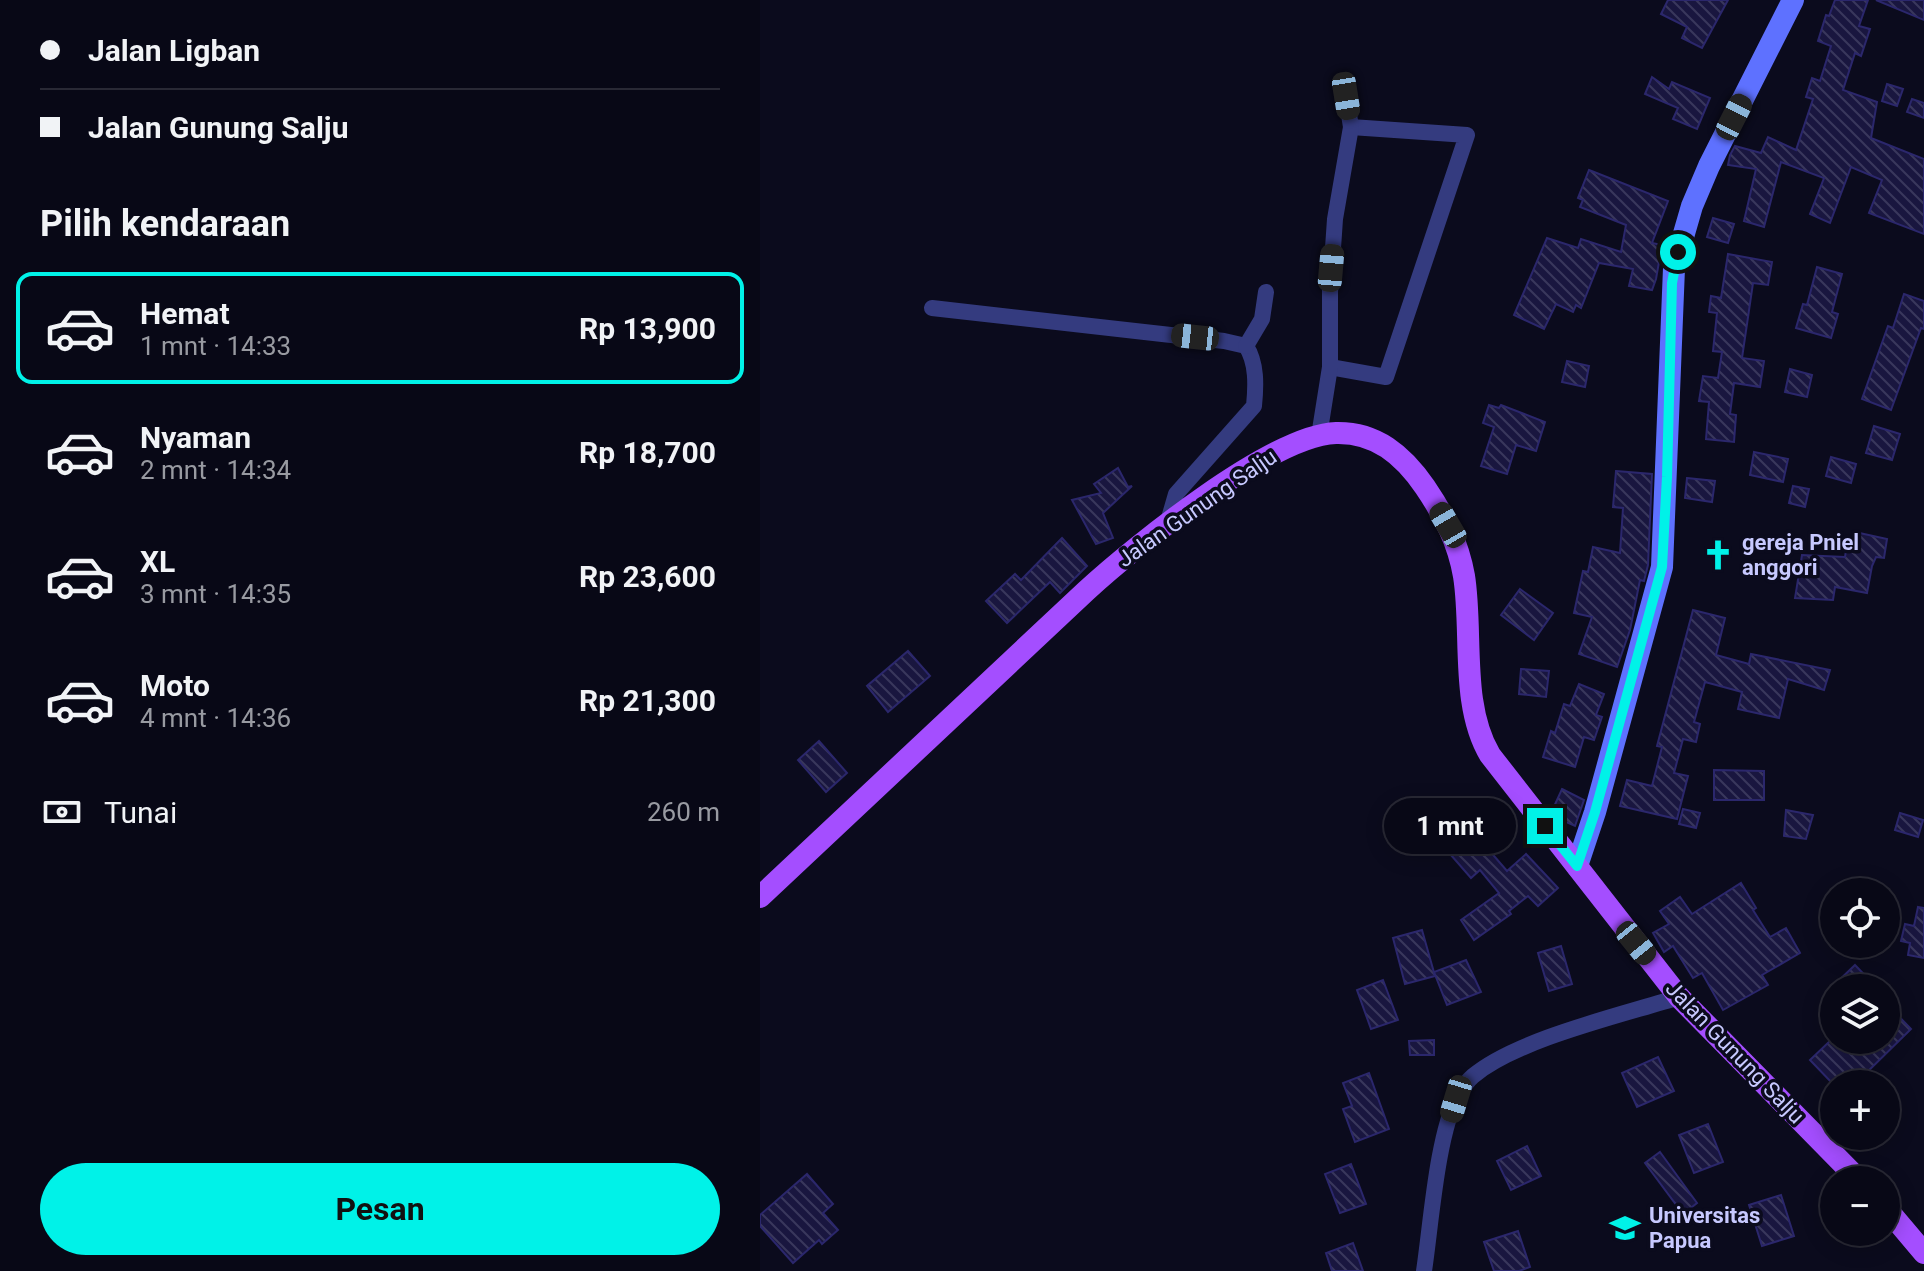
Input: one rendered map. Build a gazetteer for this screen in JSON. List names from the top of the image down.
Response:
{
  "streets": {
    "main road": ["Jalan Gunung Salju"]
  },
  "places": {
    "church": ["gereja Pniel anggori"],
    "school or university": ["Universitas Papua"]
  },
  "page": {
    "banner": ["Jalan Ligban", "Jalan Gunung Salju"],
    "heading": "Pilih kendaraan",
    "list": [
      {
        "name": "Hemat",
        "note": "1 mnt · 14:33",
        "value": "Rp 13,900"
      },
      {
        "name": "Nyaman",
        "note": "2 mnt · 14:34",
        "value": "Rp 18,700"
      },
      {
        "name": "XL",
        "note": "3 mnt · 14:35",
        "value": "Rp 23,600"
      },
      {
        "name": "Moto",
        "note": "4 mnt · 14:36",
        "value": "Rp 21,300"
      }
    ],
    "pay": ["Tunai", "260 m"],
    "bubble": "1 mnt",
    "map_buttons": ["+", "−"],
    "buttons": "Pesan"
  }
}
